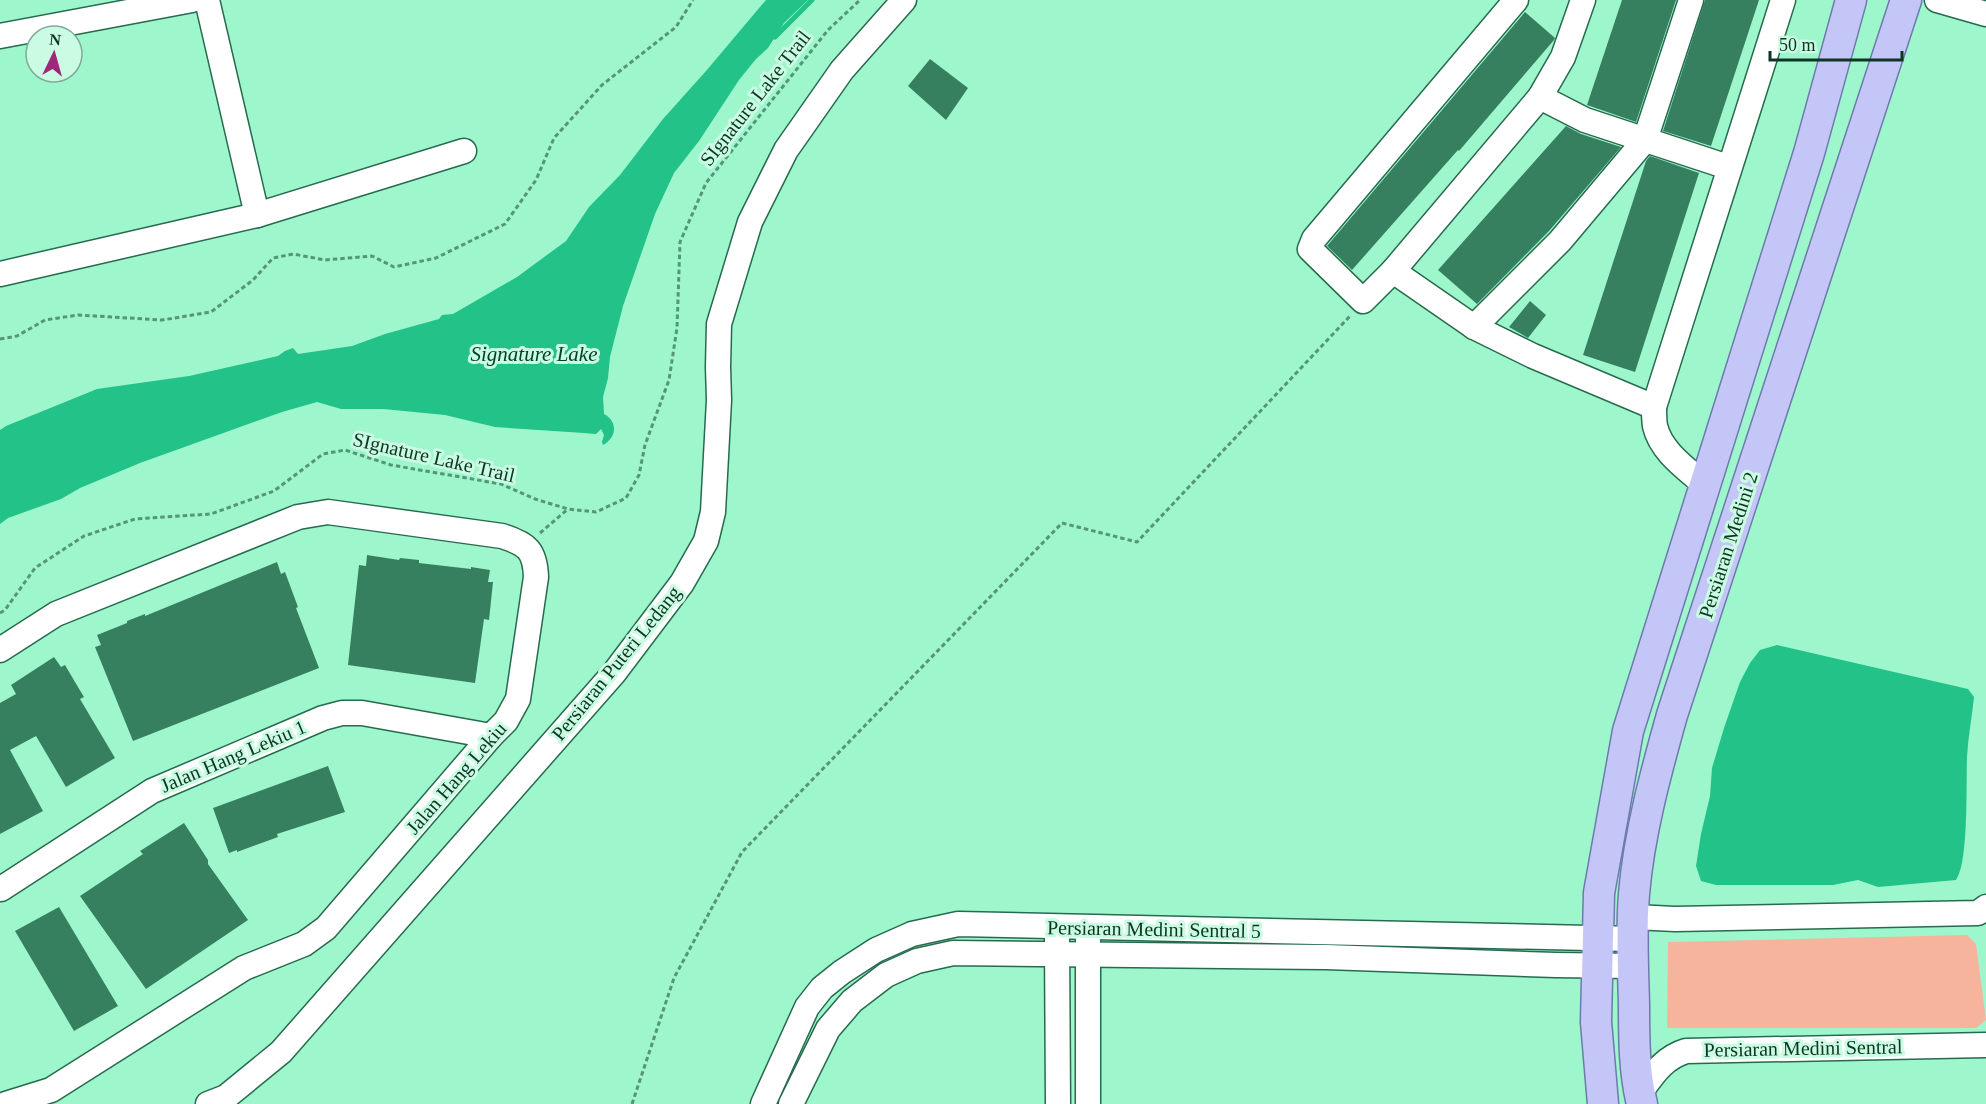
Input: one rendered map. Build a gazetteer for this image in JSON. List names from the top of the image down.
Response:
{
  "streets": {
    "main road": ["Persiaran Medini 2"],
    "street": [
      "Persiaran Puteri Ledang",
      "Jalan Hang Lekiu 1",
      "Jalan Hang Lekiu",
      "Persiaran Medini Sentral 5",
      "Persiaran Medini Sentral"
    ],
    "path": ["SIgnature Lake Trail"]
  },
  "crossings": [
    ["Persiaran Medini 2", "Persiaran Medini Sentral 5"],
    ["Persiaran Medini 2", "Persiaran Medini Sentral"],
    ["Jalan Hang Lekiu 1", "Jalan Hang Lekiu"]
  ],
  "water": ["Signature Lake"],
  "scale_bar": "50 m",
  "north": "top"
}
